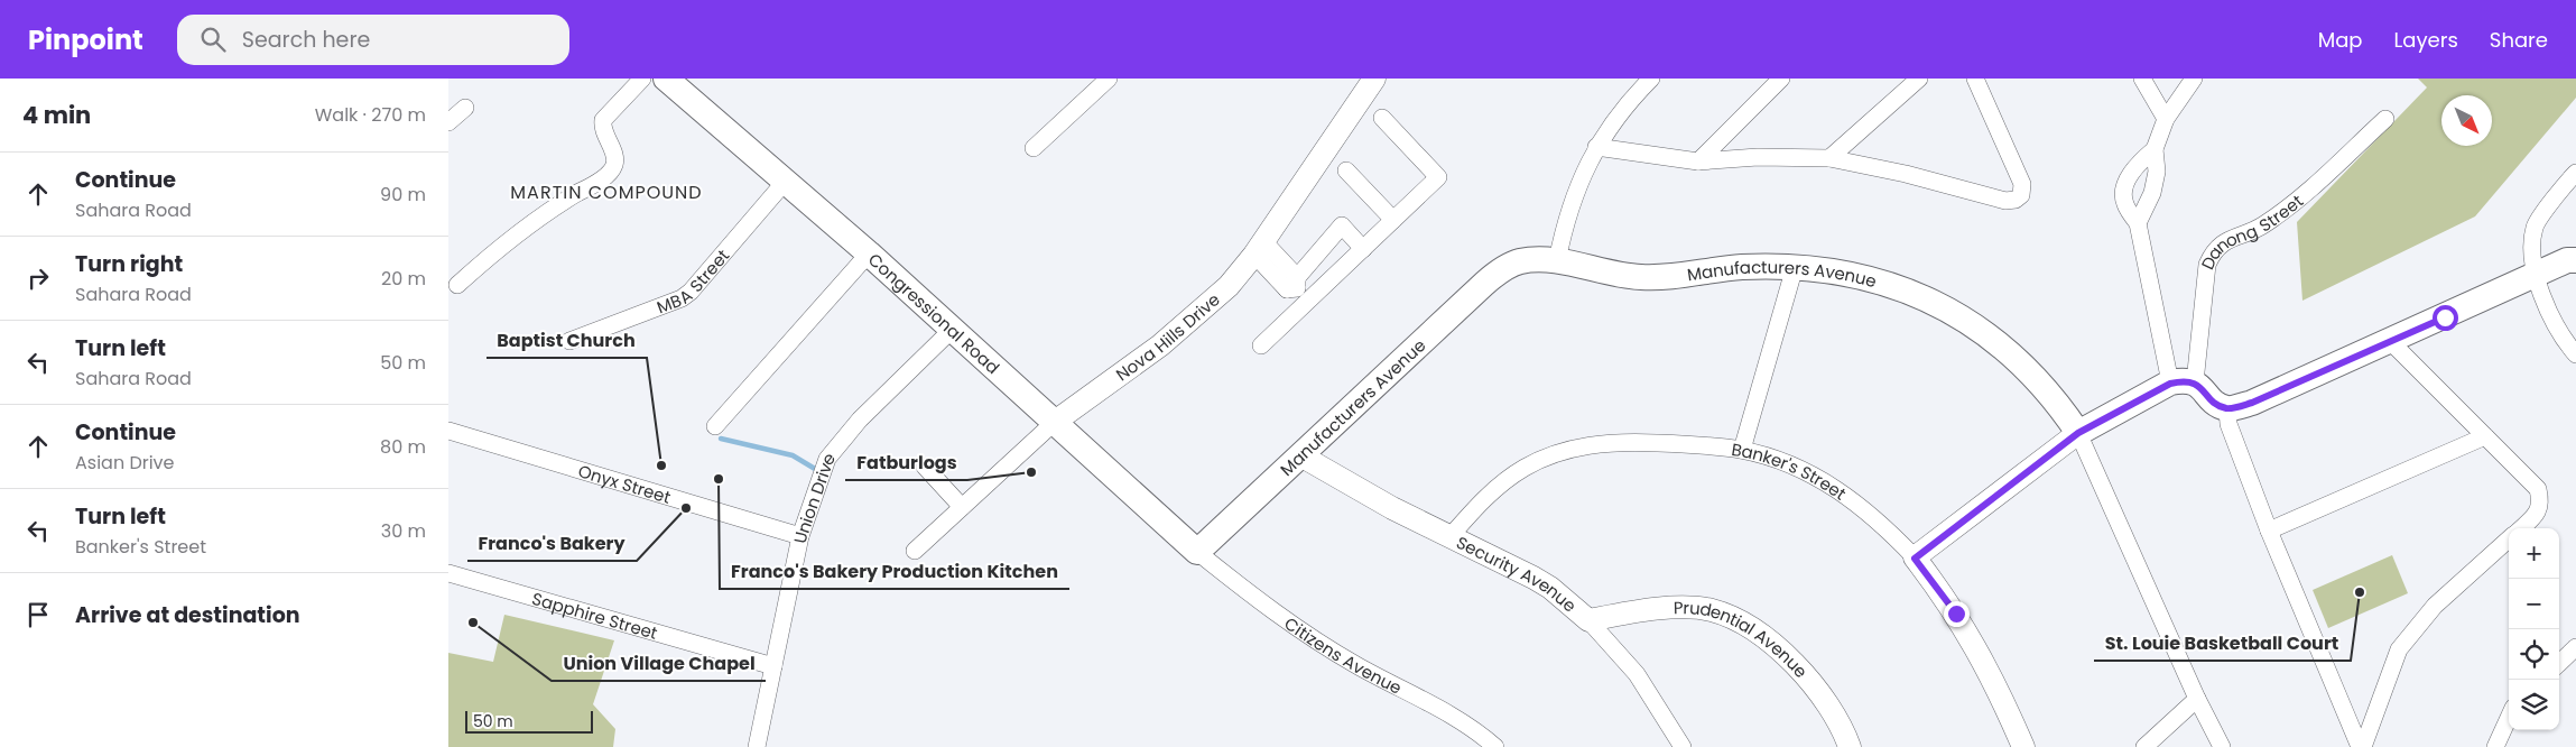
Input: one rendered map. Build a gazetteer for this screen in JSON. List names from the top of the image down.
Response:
{
  "streets": {
    "main road": ["Manufacturers Avenue", "Congressional Road"],
    "street": [
      "Danong Street",
      "MBA Street",
      "Nova Hills Drive",
      "Banker's Street",
      "Onyx Street",
      "Union Drive",
      "Security Avenue",
      "Sapphire Street",
      "Prudential Avenue",
      "Citizens Avenue"
    ]
  },
  "crossings": [
    ["MBA Street", "Congressional Road"],
    ["Manufacturers Avenue", "Congressional Road"],
    ["Manufacturers Avenue", "Security Avenue"],
    ["Manufacturers Avenue", "Citizens Avenue"],
    ["Congressional Road", "Nova Hills Drive"],
    ["Congressional Road", "Union Drive"],
    ["Congressional Road", "Citizens Avenue"],
    ["Banker's Street", "Security Avenue"],
    ["Onyx Street", "Union Drive"],
    ["Union Drive", "Sapphire Street"],
    ["Security Avenue", "Prudential Avenue"]
  ],
  "districts": ["MARTIN COMPOUND"],
  "places": [
    "Baptist Church",
    "Fatburlogs",
    "Franco's Bakery Production Kitchen",
    "Franco's Bakery",
    "St. Louie Basketball Court",
    "Union Village Chapel"
  ],
  "scale_bar": "50 m",
  "north": "bottom right",
  "page": {
    "header": "Pinpoint",
    "search": "Search here",
    "nav": ["Map", "Layers", "Share"],
    "heading": ["4 min", "Walk · 270 m"],
    "list": [
      ["Continue", "Sahara Road", "90 m"],
      ["Turn right", "Sahara Road", "20 m"],
      ["Turn left", "Sahara Road", "50 m"],
      ["Continue", "Asian Drive", "80 m"],
      ["Turn left", "Banker's Street", "30 m"],
      "Arrive at destination"
    ],
    "map_buttons": ["+", "−"],
    "scale": "50 m"
  }
}
